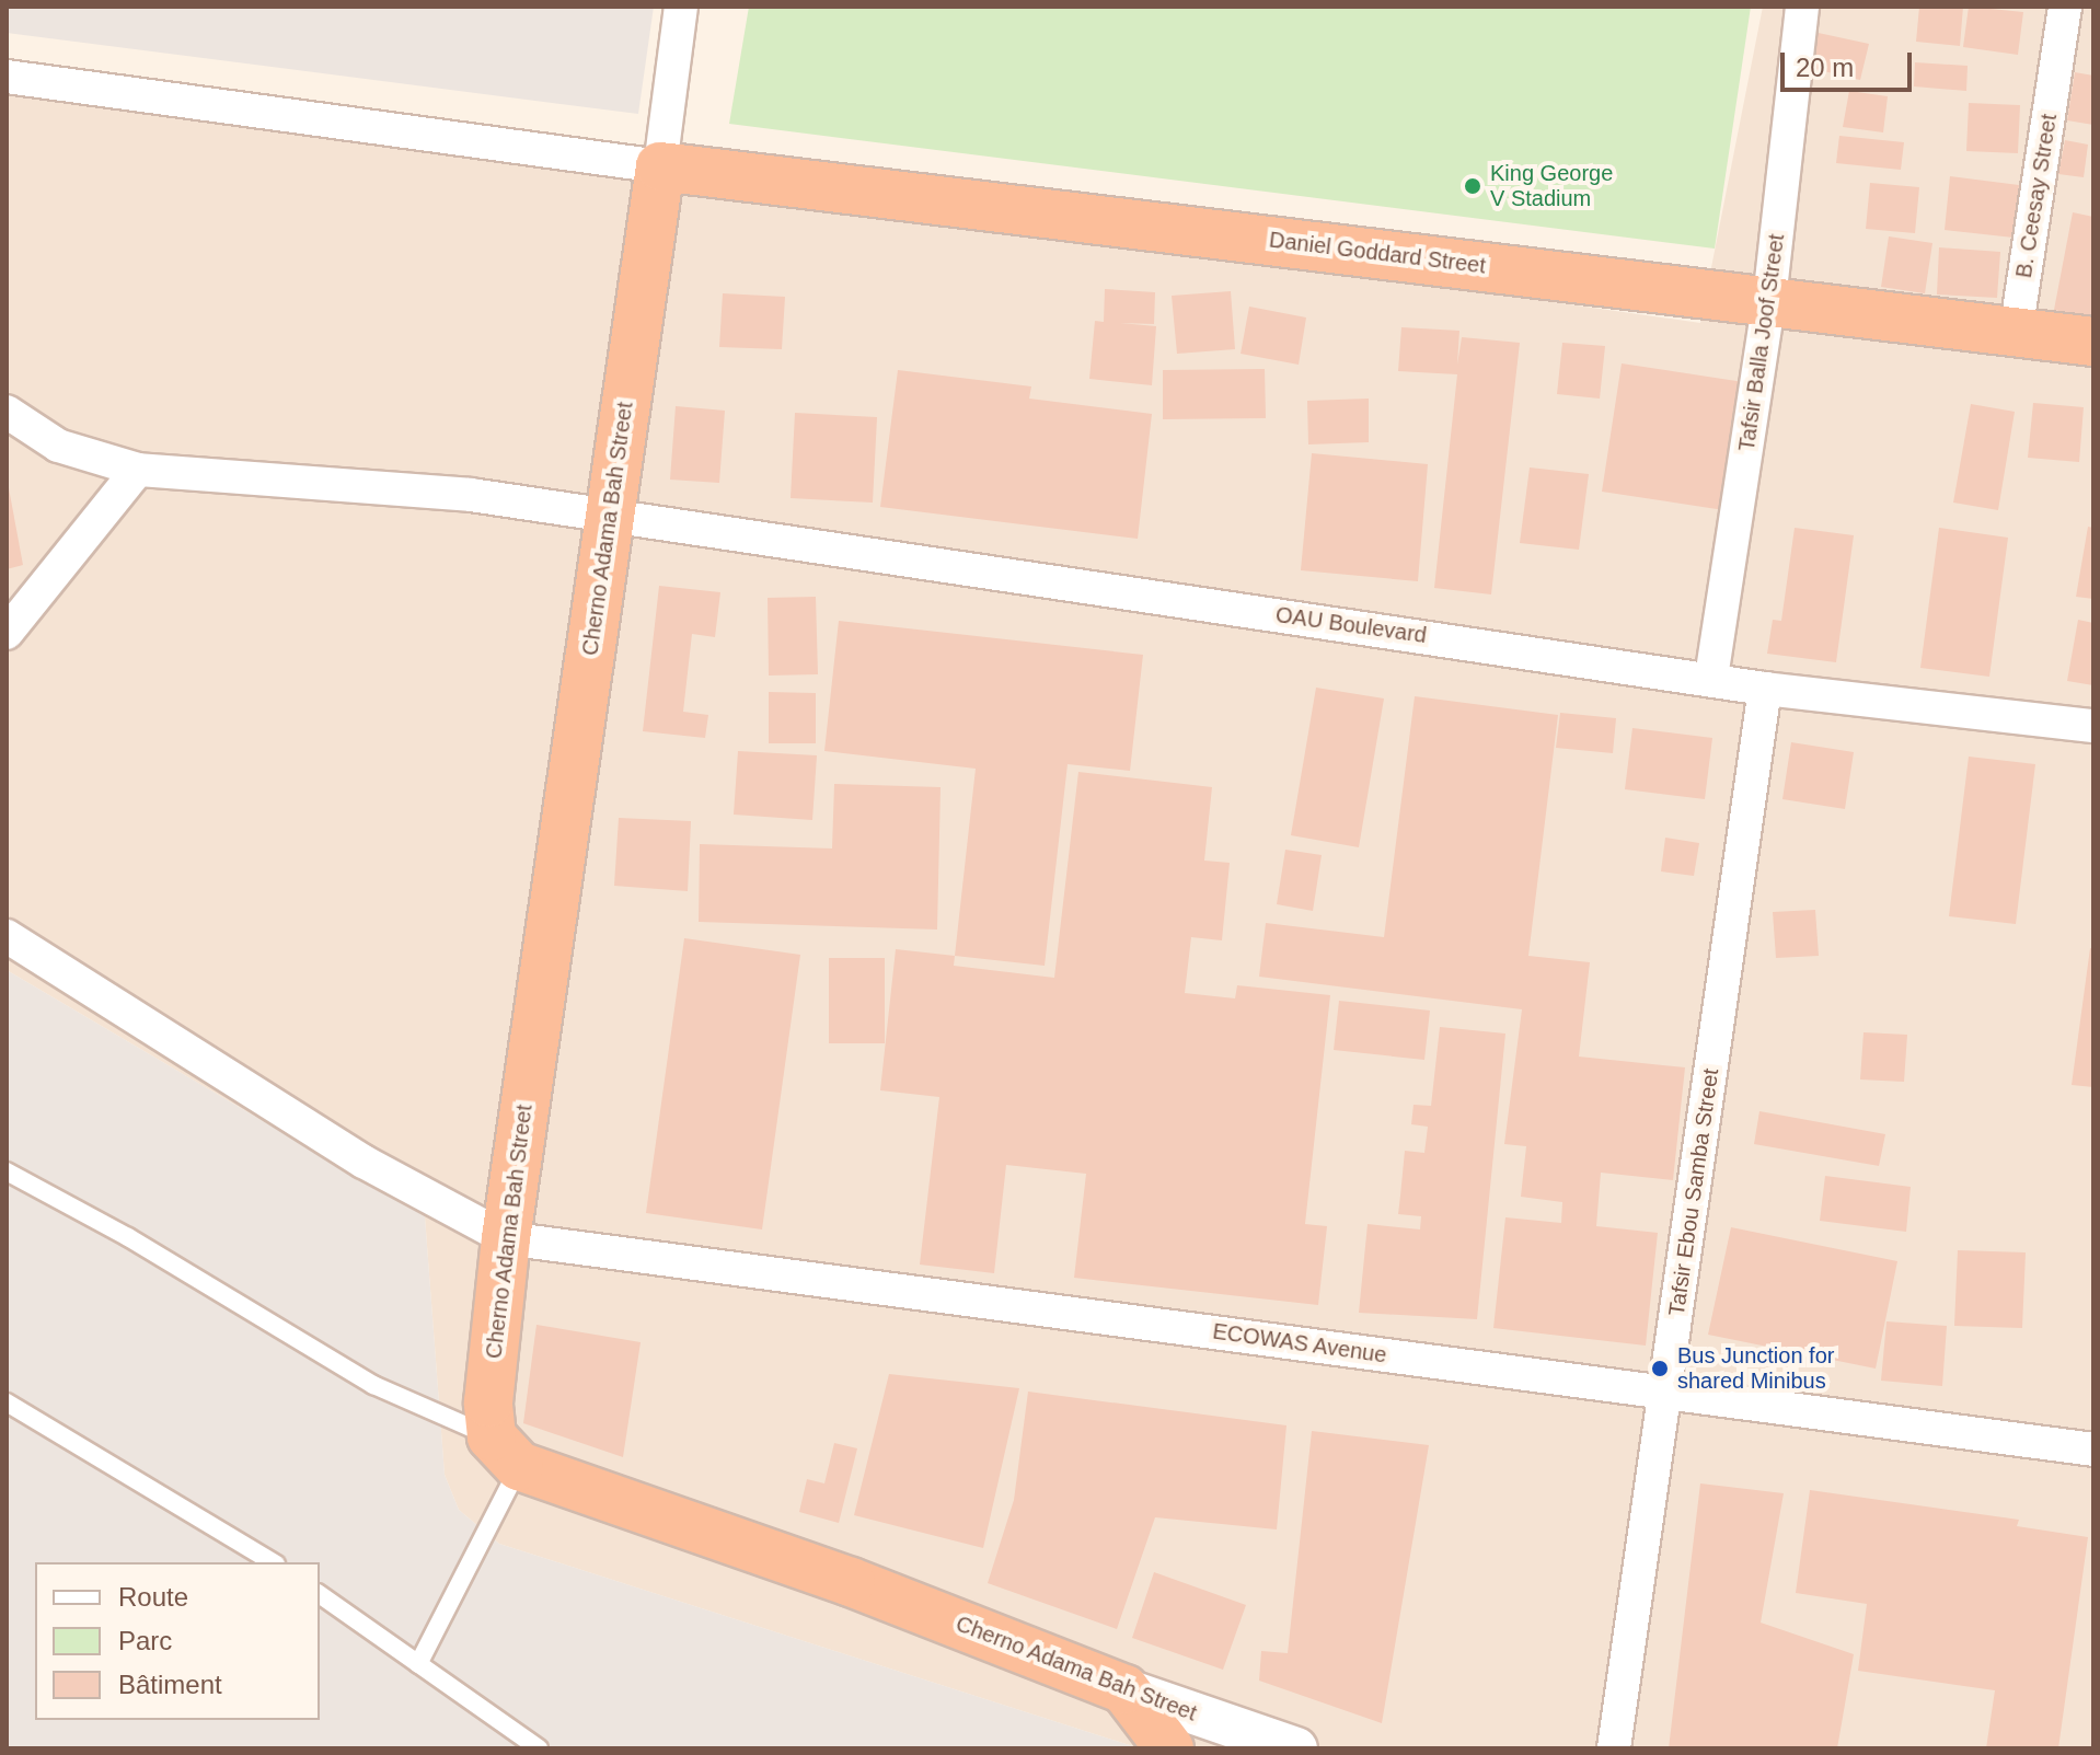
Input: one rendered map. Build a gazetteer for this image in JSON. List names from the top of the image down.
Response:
{
  "streets": {
    "highway": ["Daniel Goddard Street", "Cherno Adama Bah Street"],
    "street": [
      "B. Ceesay Street",
      "Tafsir Balla Joof Street",
      "OAU Boulevard",
      "Tafsir Ebou Samba Street",
      "ECOWAS Avenue"
    ]
  },
  "crossings": [
    ["B. Ceesay Street", "Daniel Goddard Street"],
    ["Daniel Goddard Street", "Tafsir Balla Joof Street"],
    ["Daniel Goddard Street", "Cherno Adama Bah Street"],
    ["Tafsir Balla Joof Street", "OAU Boulevard"],
    ["Cherno Adama Bah Street", "OAU Boulevard"],
    ["Cherno Adama Bah Street", "ECOWAS Avenue"],
    ["OAU Boulevard", "Tafsir Ebou Samba Street"],
    ["Tafsir Ebou Samba Street", "ECOWAS Avenue"]
  ],
  "places": ["King George V Stadium", "Bus Junction for shared Minibus"],
  "legend": ["Route", "Parc", "Bâtiment"],
  "scale_bar": "20 m"
}
